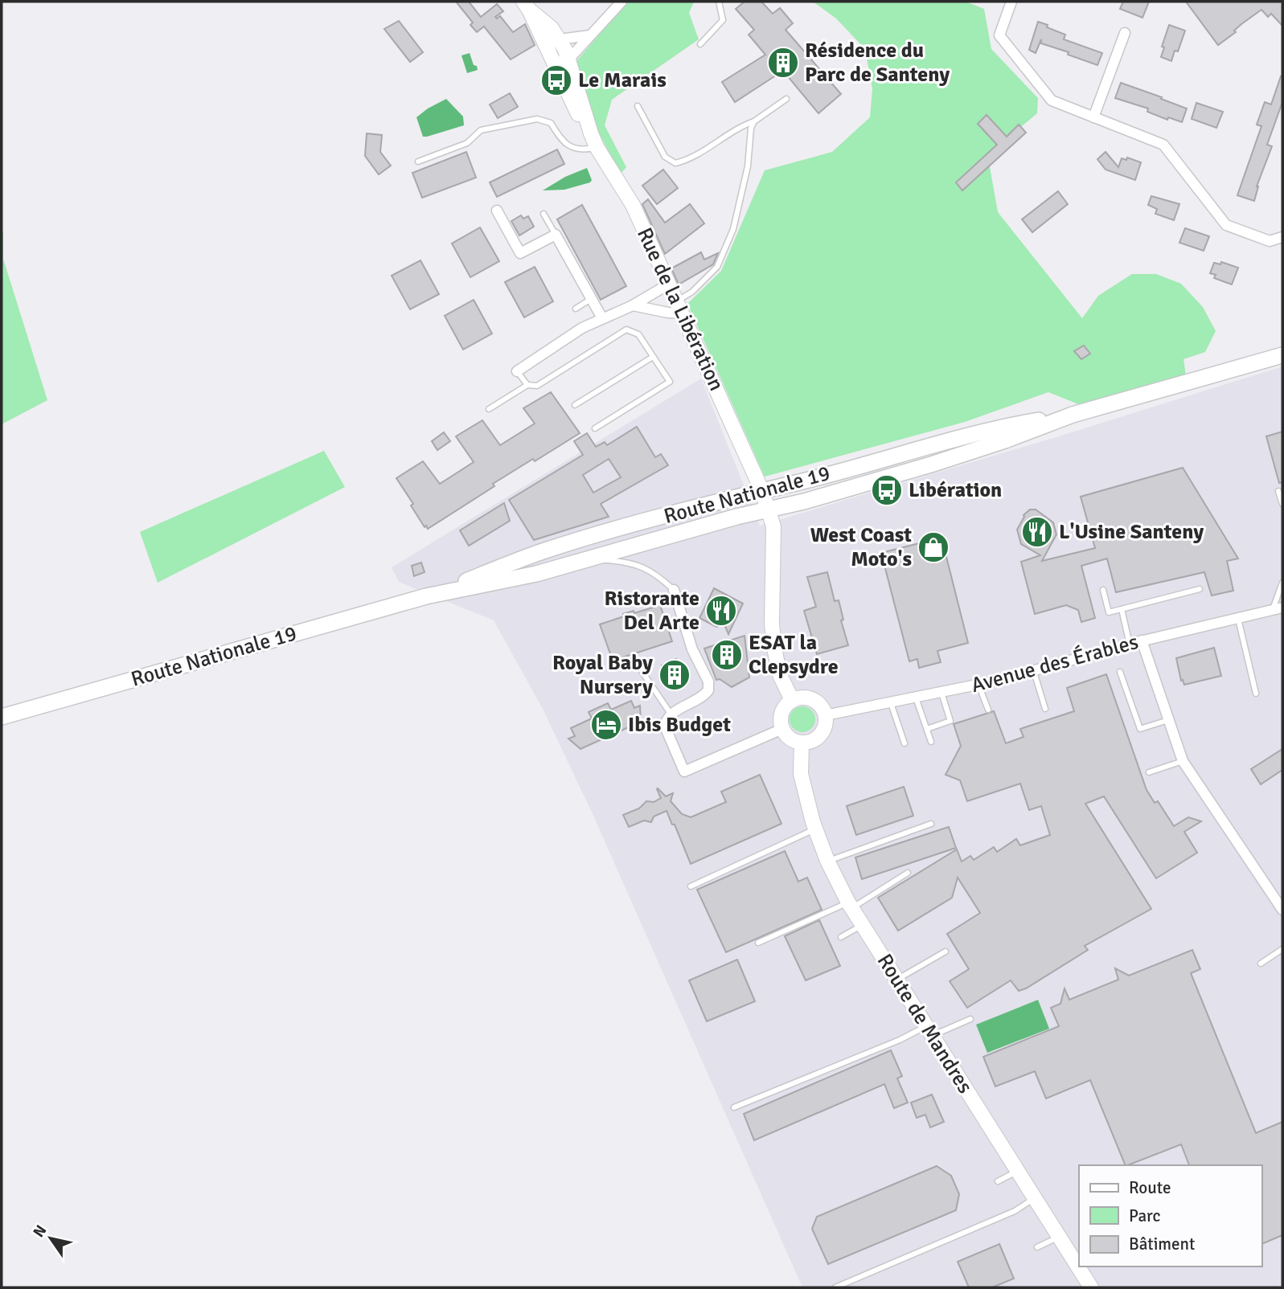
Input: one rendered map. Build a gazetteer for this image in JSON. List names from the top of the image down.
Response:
{
  "streets": {
    "main road": ["Route Nationale 19"],
    "street": ["Rue de la Libération", "Avenue des Érables", "Route de Mandres"]
  },
  "crossings": [
    ["Rue de la Libération", "Route Nationale 19"],
    ["Avenue des Érables", "Route de Mandres"]
  ],
  "places": {
    "building": ["Résidence du Parc de Santeny", "ESAT la Clepsydre", "Royal Baby Nursery"],
    "bus stop": ["Le Marais", "Libération"],
    "restaurant": ["L'Usine Santeny", "Ristorante Del Arte"],
    "shop": ["West Coast Moto's"],
    "hotel": ["Ibis Budget"]
  },
  "legend": ["Route", "Parc", "Bâtiment"],
  "north": "top left"
}
